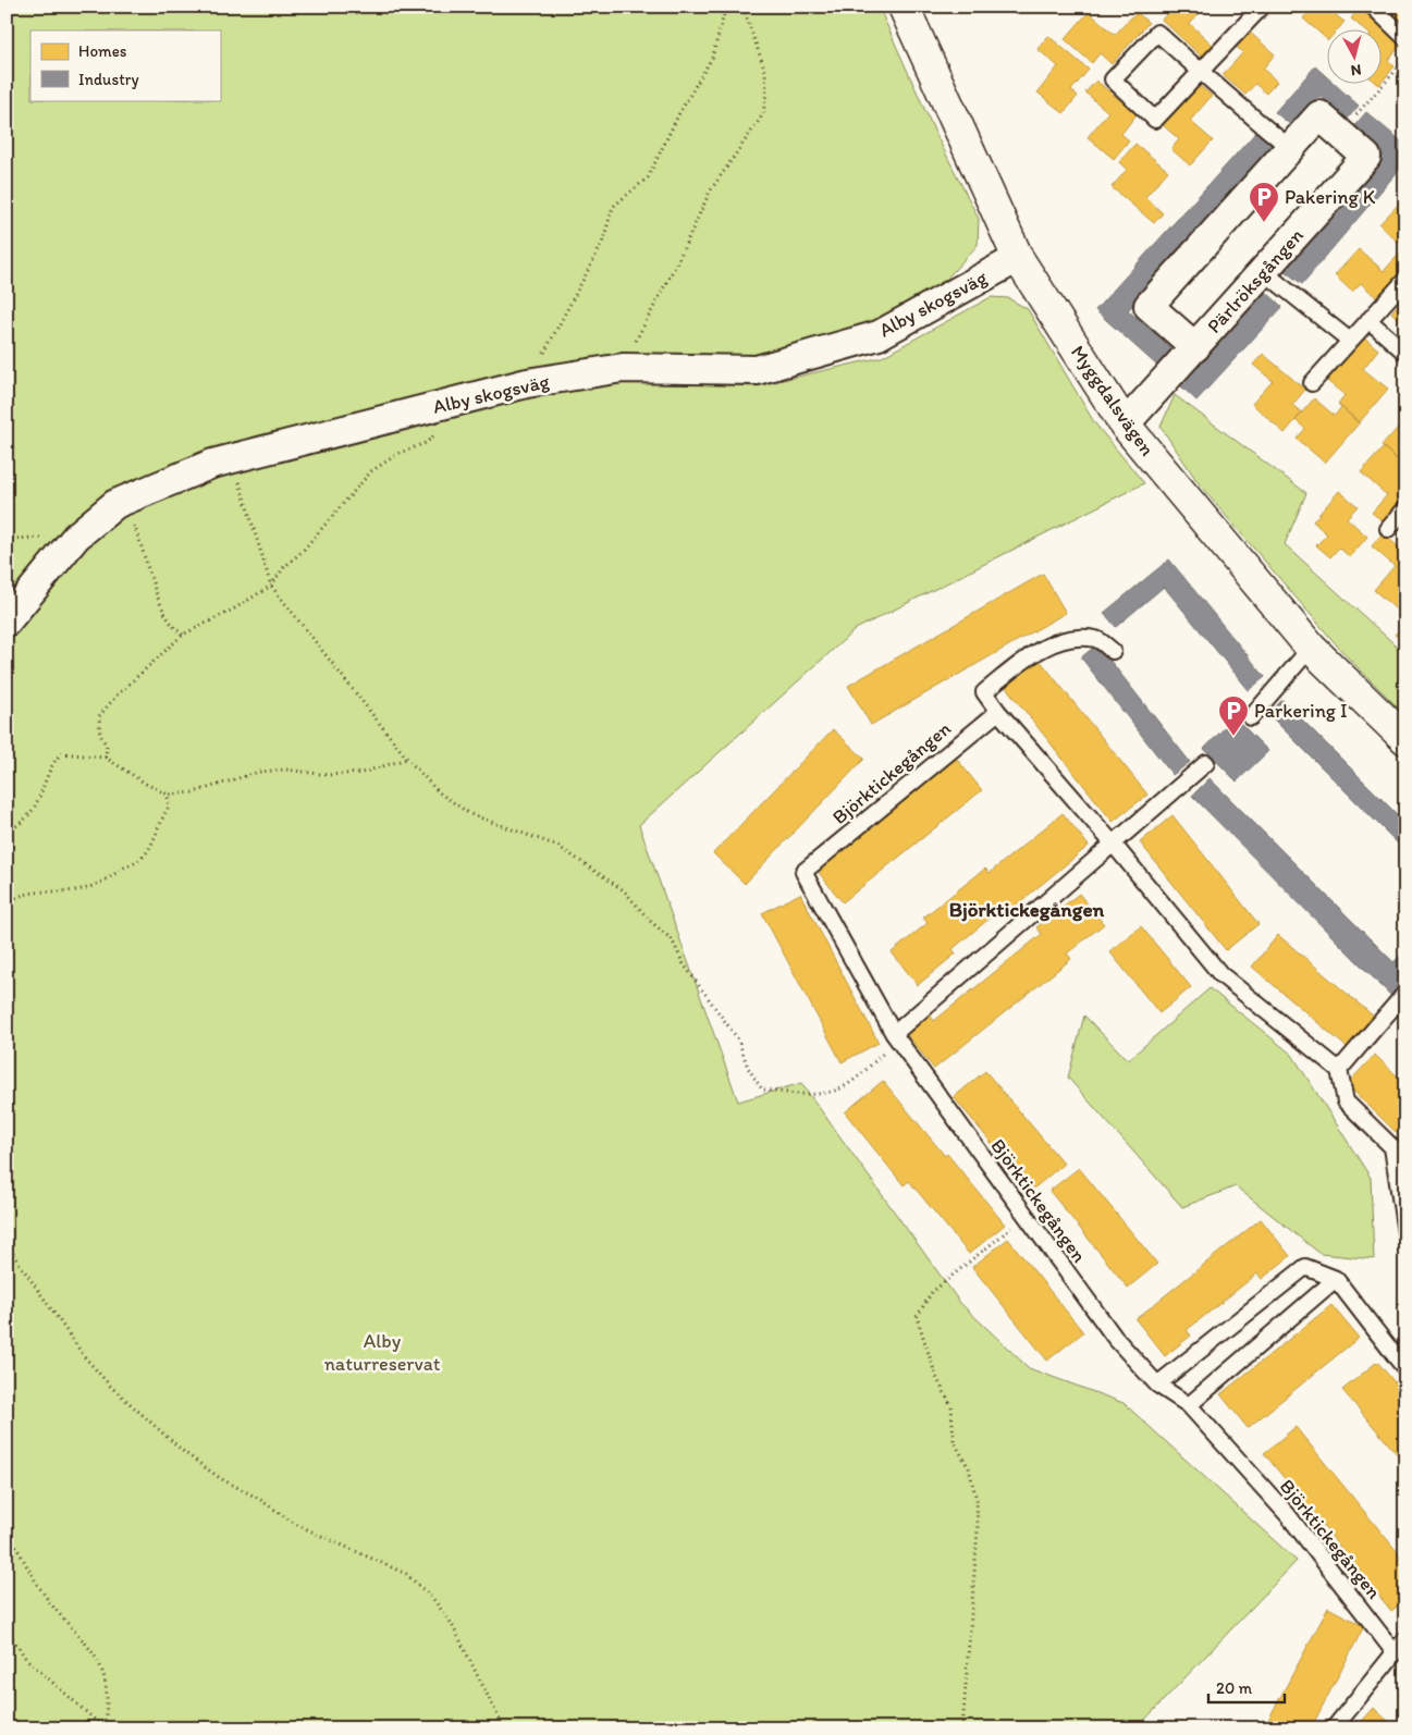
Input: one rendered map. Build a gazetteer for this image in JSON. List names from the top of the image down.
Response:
{
  "streets": {
    "street": ["Pärlröksgången", "Alby skogsväg", "Myggdalsvägen"],
    "lane": ["Björktickegången"]
  },
  "crossings": [
    ["Pärlröksgången", "Myggdalsvägen"],
    ["Alby skogsväg", "Myggdalsvägen"]
  ],
  "districts": ["Björktickegången"],
  "parks": ["Alby naturreservat"],
  "places": {
    "parking": ["Pakering K", "Parkering I"]
  },
  "legend": ["Homes", "Industry"],
  "scale_bar": "20 m",
  "north": "bottom"
}
